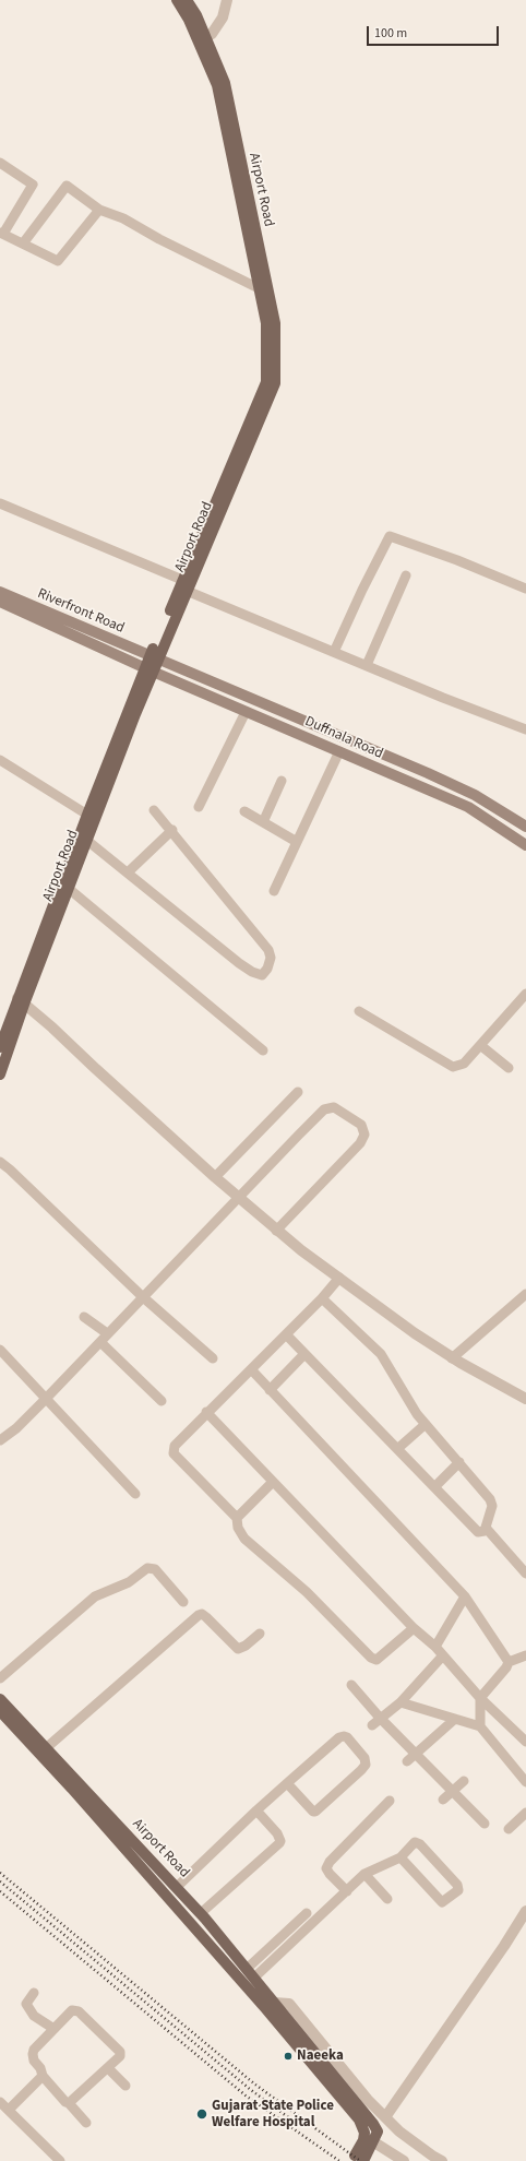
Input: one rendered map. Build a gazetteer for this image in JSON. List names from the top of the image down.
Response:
{
  "streets": {
    "main road": ["Airport Road", "Riverfront Road", "Duffnala Road"]
  },
  "crossings": [
    ["Airport Road", "Riverfront Road"],
    ["Airport Road", "Duffnala Road"],
    ["Riverfront Road", "Duffnala Road"]
  ],
  "places": ["Naeeka", "Gujarat State Police Welfare Hospital"],
  "scale_bar": "100 m"
}
